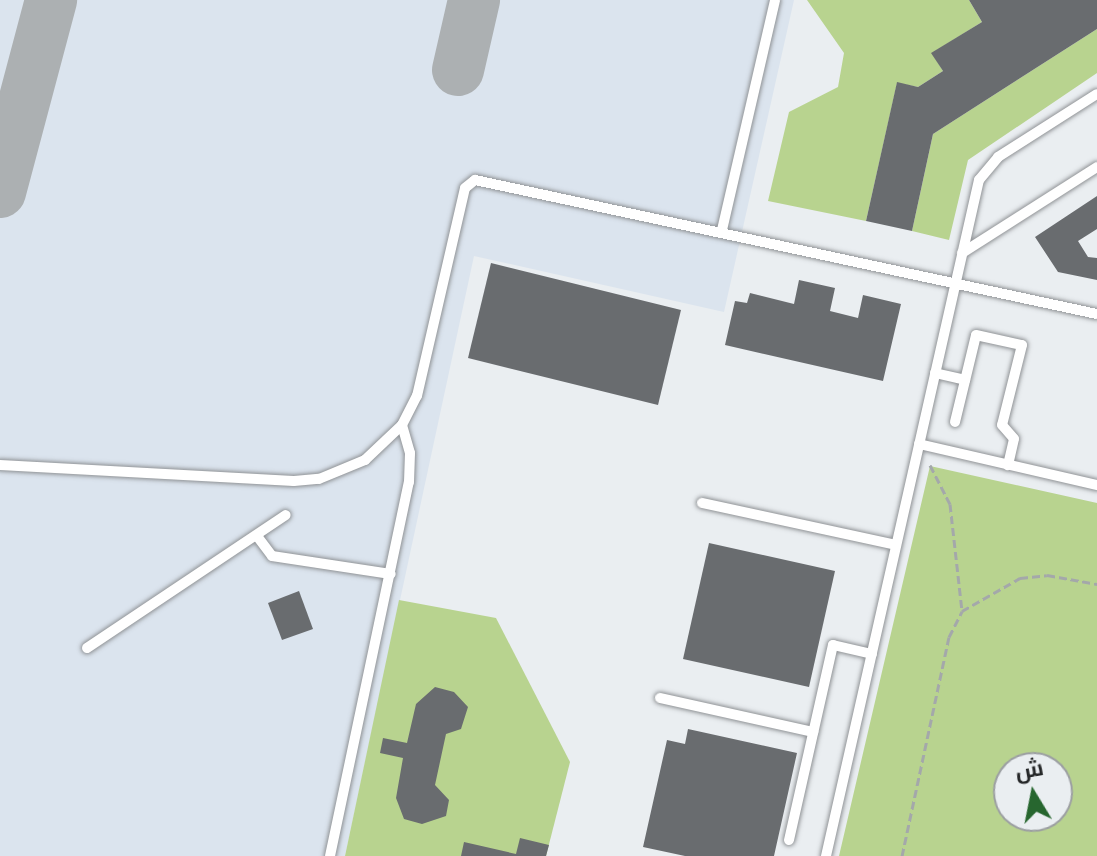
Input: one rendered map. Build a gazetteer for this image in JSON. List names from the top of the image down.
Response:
{
  "north": "top"
}
